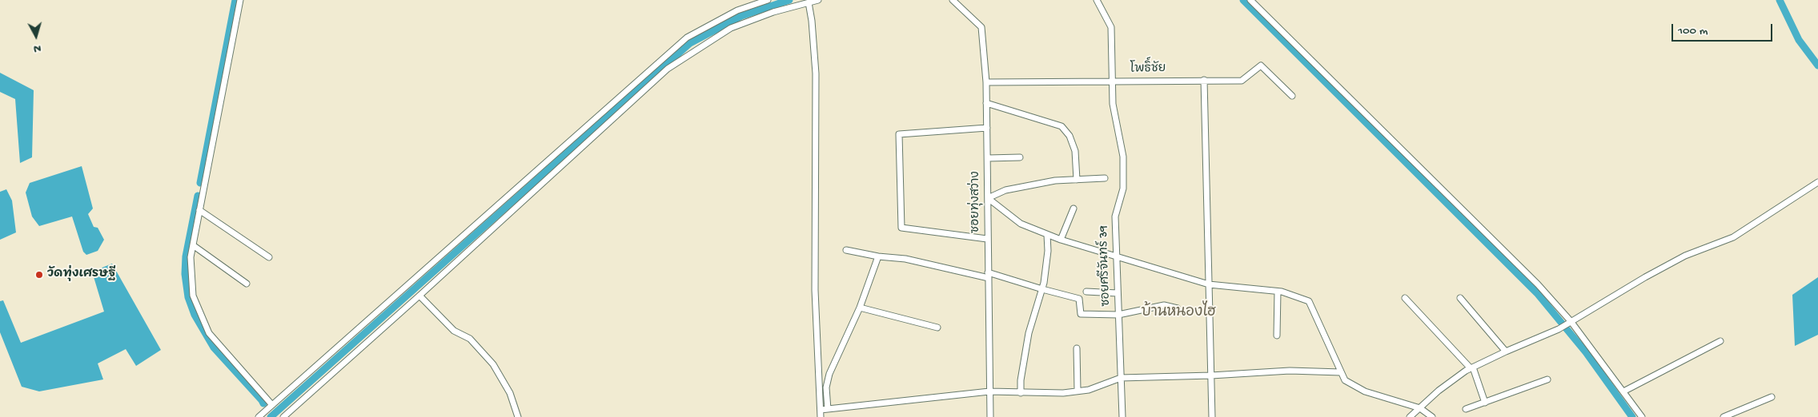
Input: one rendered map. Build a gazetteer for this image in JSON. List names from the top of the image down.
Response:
{
  "streets": {
    "street": ["โพธิ์ชัย", "ซอยทุ่งสว่าง", "ซอยศรีจันทร์ 39"]
  },
  "crossings": [
    ["โพธิ์ชัย", "ซอยทุ่งสว่าง"],
    ["โพธิ์ชัย", "ซอยศรีจันทร์ 39"]
  ],
  "districts": ["บ้านหนองไฮ"],
  "places": ["วัดทุ่งเศรษฐี"],
  "scale_bar": "100 m",
  "north": "bottom"
}
